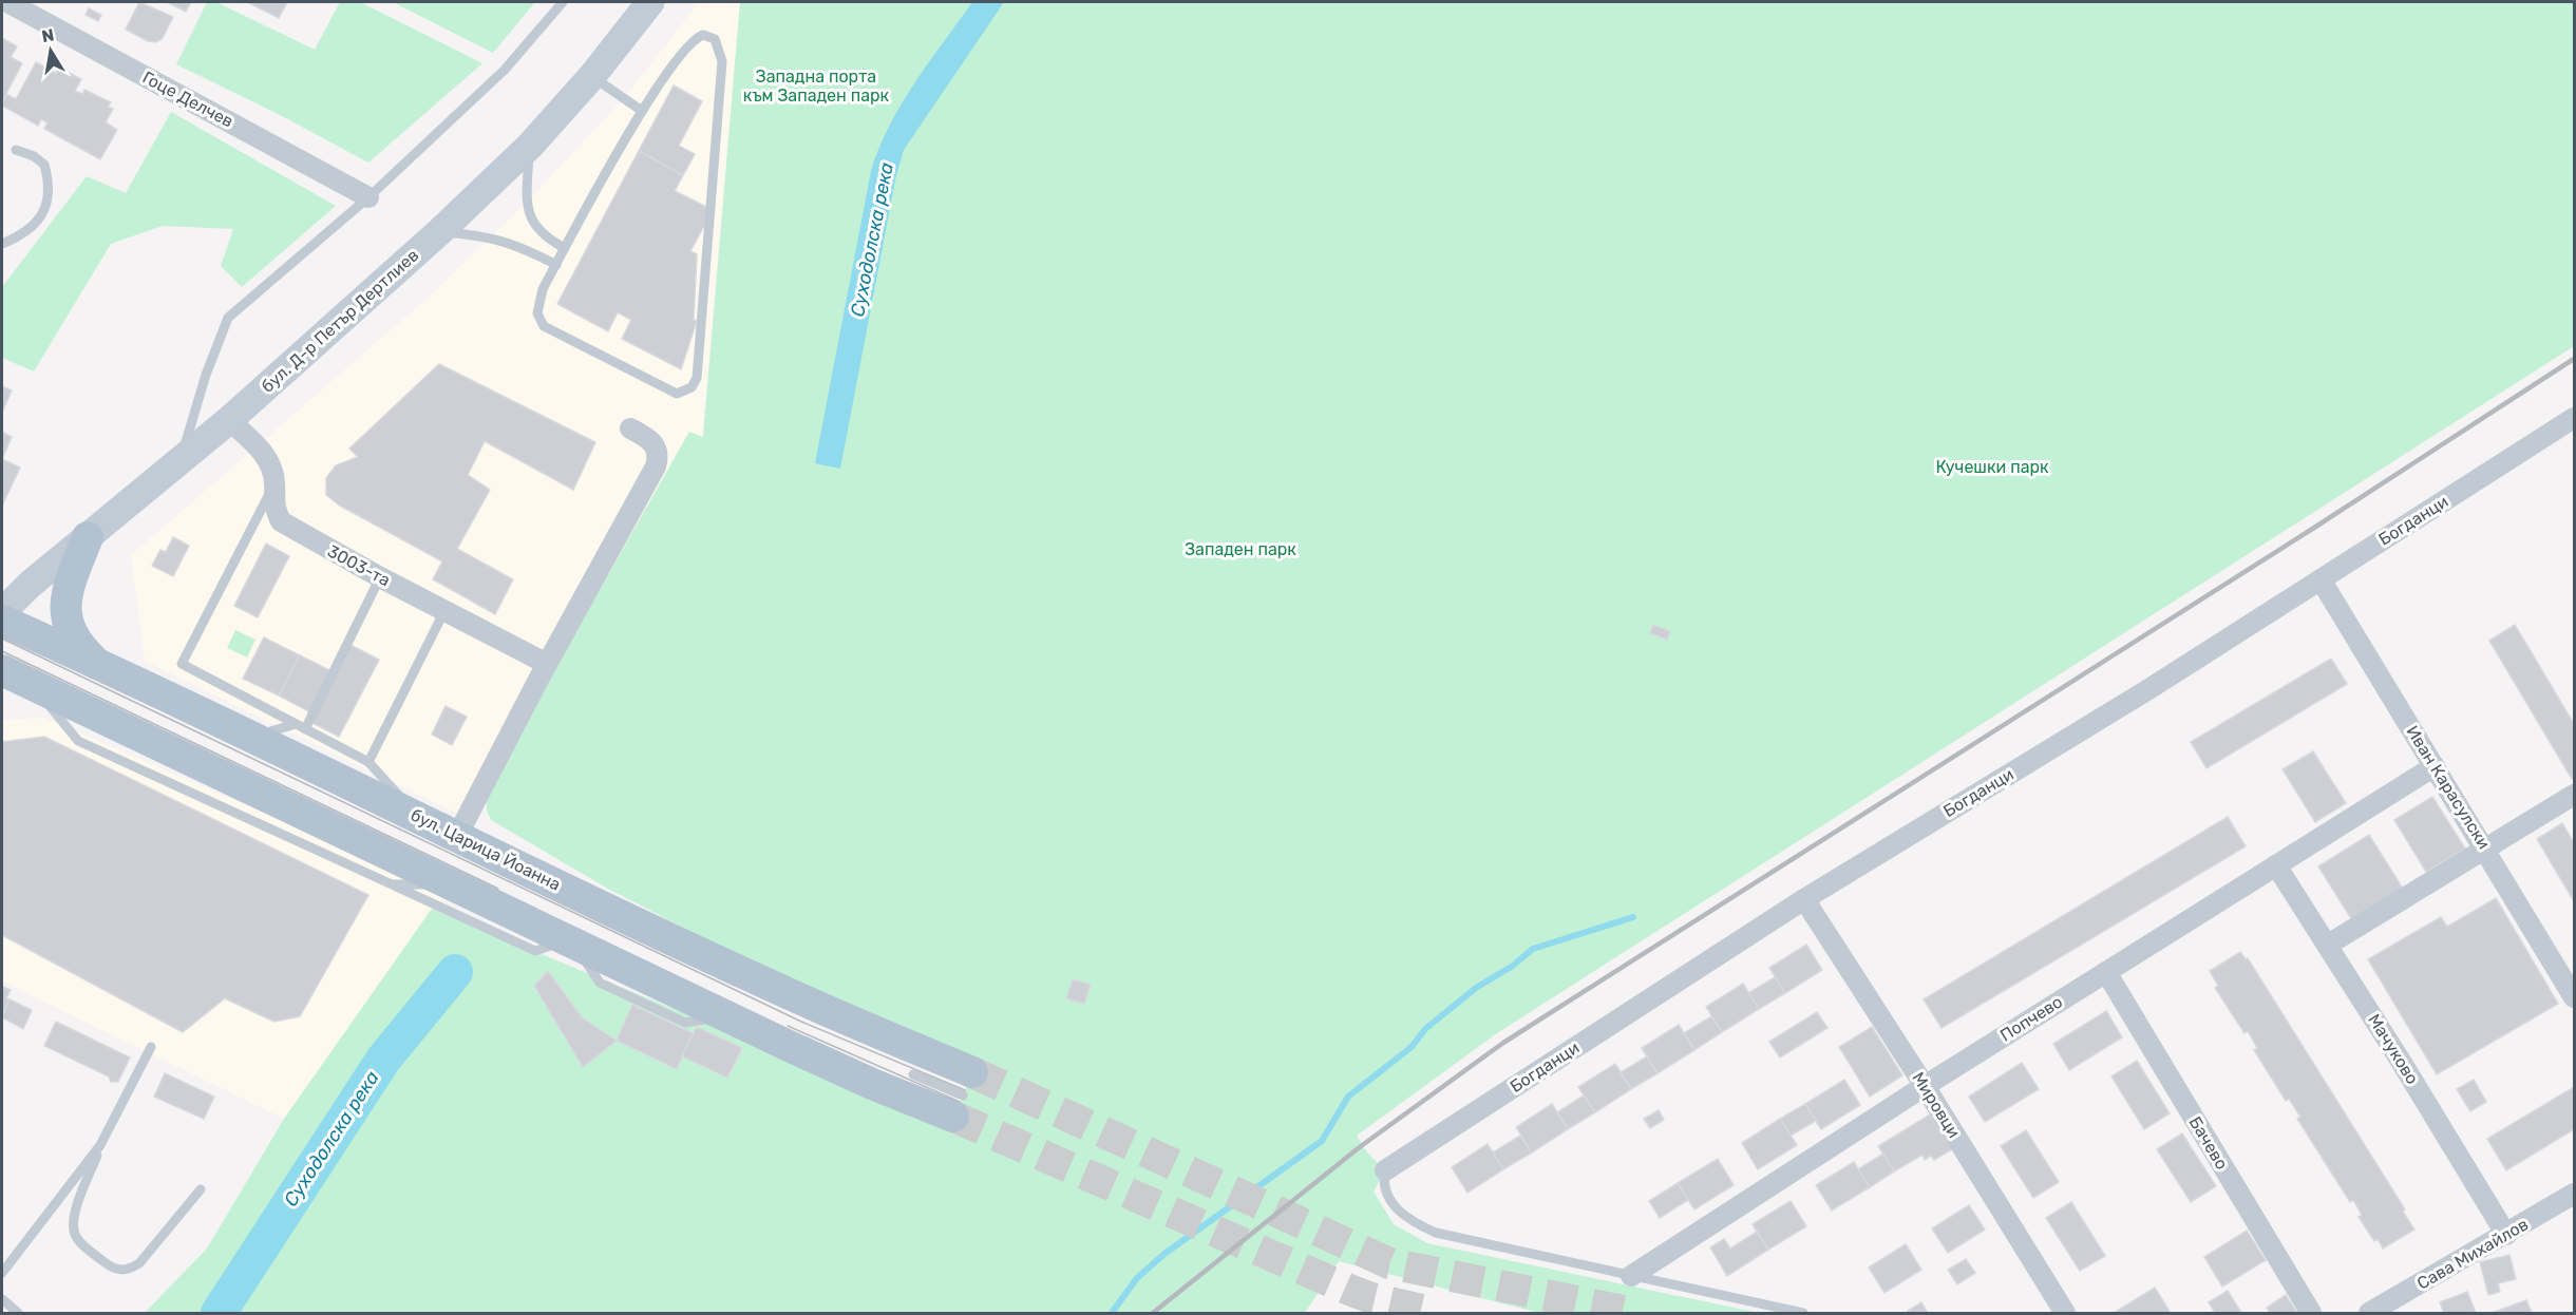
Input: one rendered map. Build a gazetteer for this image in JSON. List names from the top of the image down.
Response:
{
  "streets": {
    "main road": ["бул. Д-р Петър Дертлиев", "бул. Царица Йоанна"],
    "street": [
      "Гоце Делчев",
      "Богданци",
      "3003-та",
      "Иван Карасулски",
      "Попчево",
      "Мачуково",
      "Мировци",
      "Бачево",
      "Сава Михайлов"
    ]
  },
  "crossings": [
    ["бул. Д-р Петър Дертлиев", "3003-та"],
    ["Богданци", "Иван Карасулски"],
    ["Богданци", "Мировци"],
    ["Иван Карасулски", "Попчево"],
    ["Попчево", "Мачуково"],
    ["Попчево", "Мировци"],
    ["Попчево", "Бачево"],
    ["Мачуково", "Сава Михайлов"]
  ],
  "water": ["Суходолска река"],
  "parks": ["Западна порта към Западен парк", "Кучешки парк", "Западен парк"],
  "north": "top"
}
